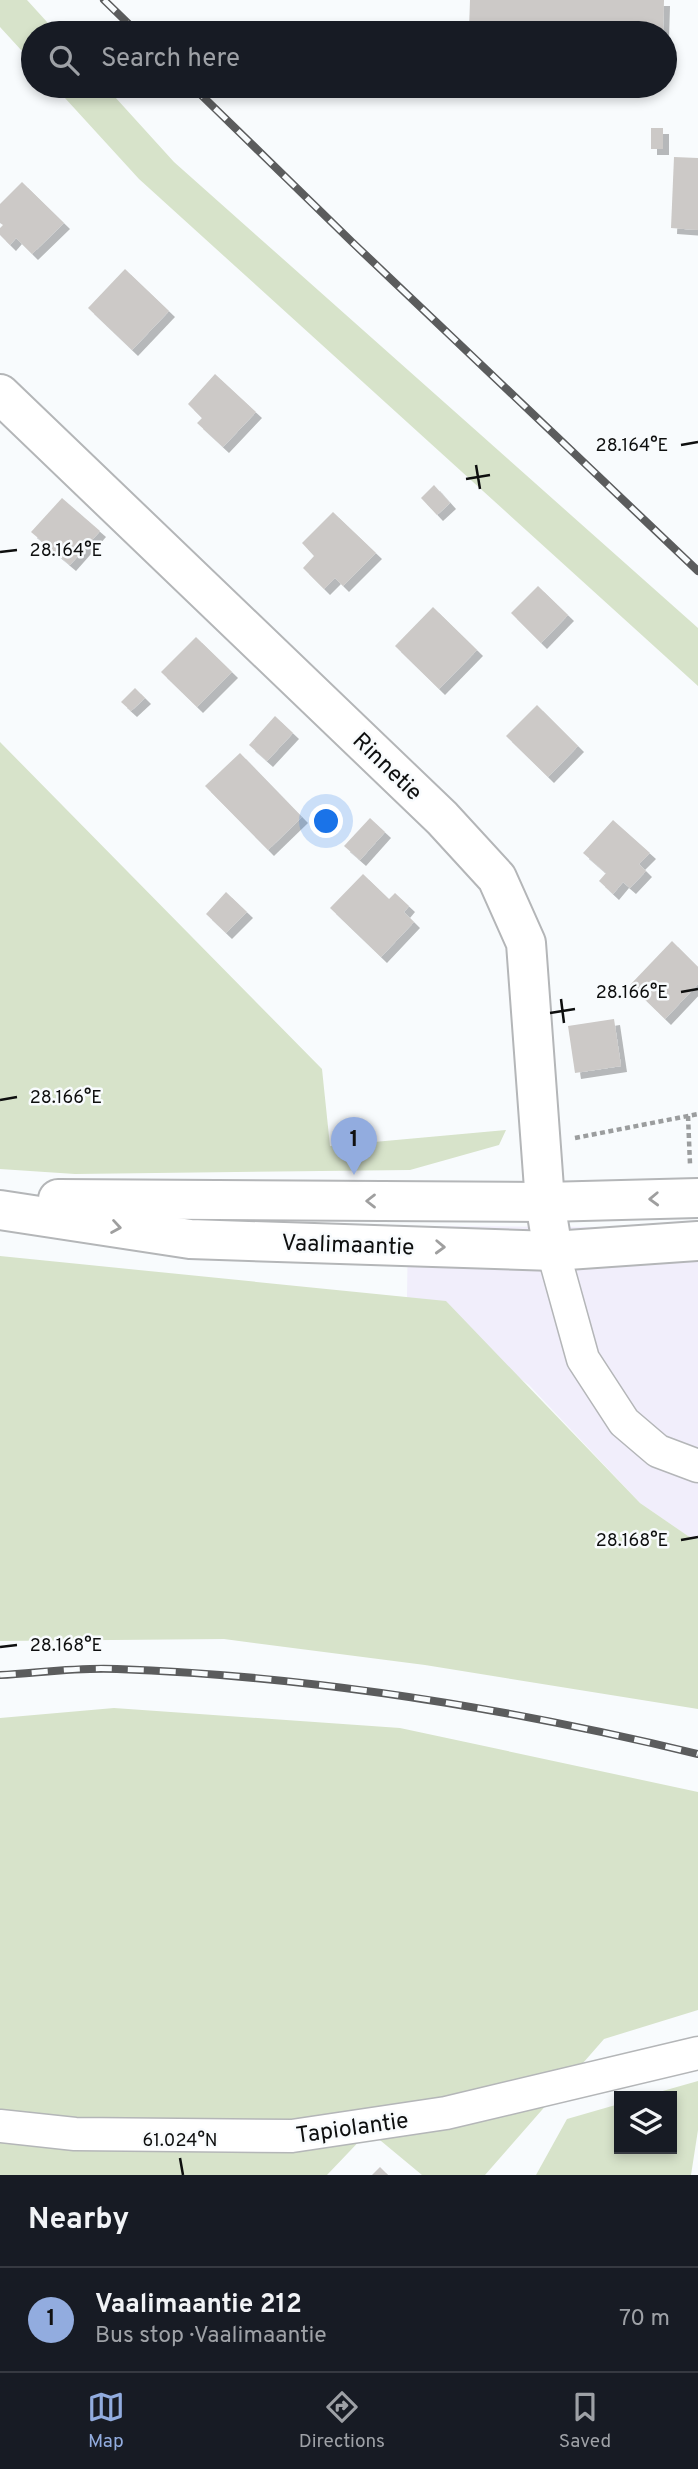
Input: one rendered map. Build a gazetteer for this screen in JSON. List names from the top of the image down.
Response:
{
  "streets": {
    "main road": ["Rinnetie", "Vaalimaantie"],
    "street": ["Tapiolantie"]
  },
  "crossings": [
    ["Rinnetie", "Vaalimaantie"]
  ],
  "page": {
    "search": "Search here",
    "pins": "1",
    "heading": "Nearby",
    "list": [
      {
        "mark": "1",
        "name": "Vaalimaantie 212",
        "note": "Bus stop · Vaalimaantie",
        "value": "70 m"
      }
    ],
    "nav": ["Map", "Directions", "Saved"]
  },
  "coordinates": [
    "28.164°E",
    "28.166°E",
    "28.168°E",
    "61.024°N"
  ]
}
